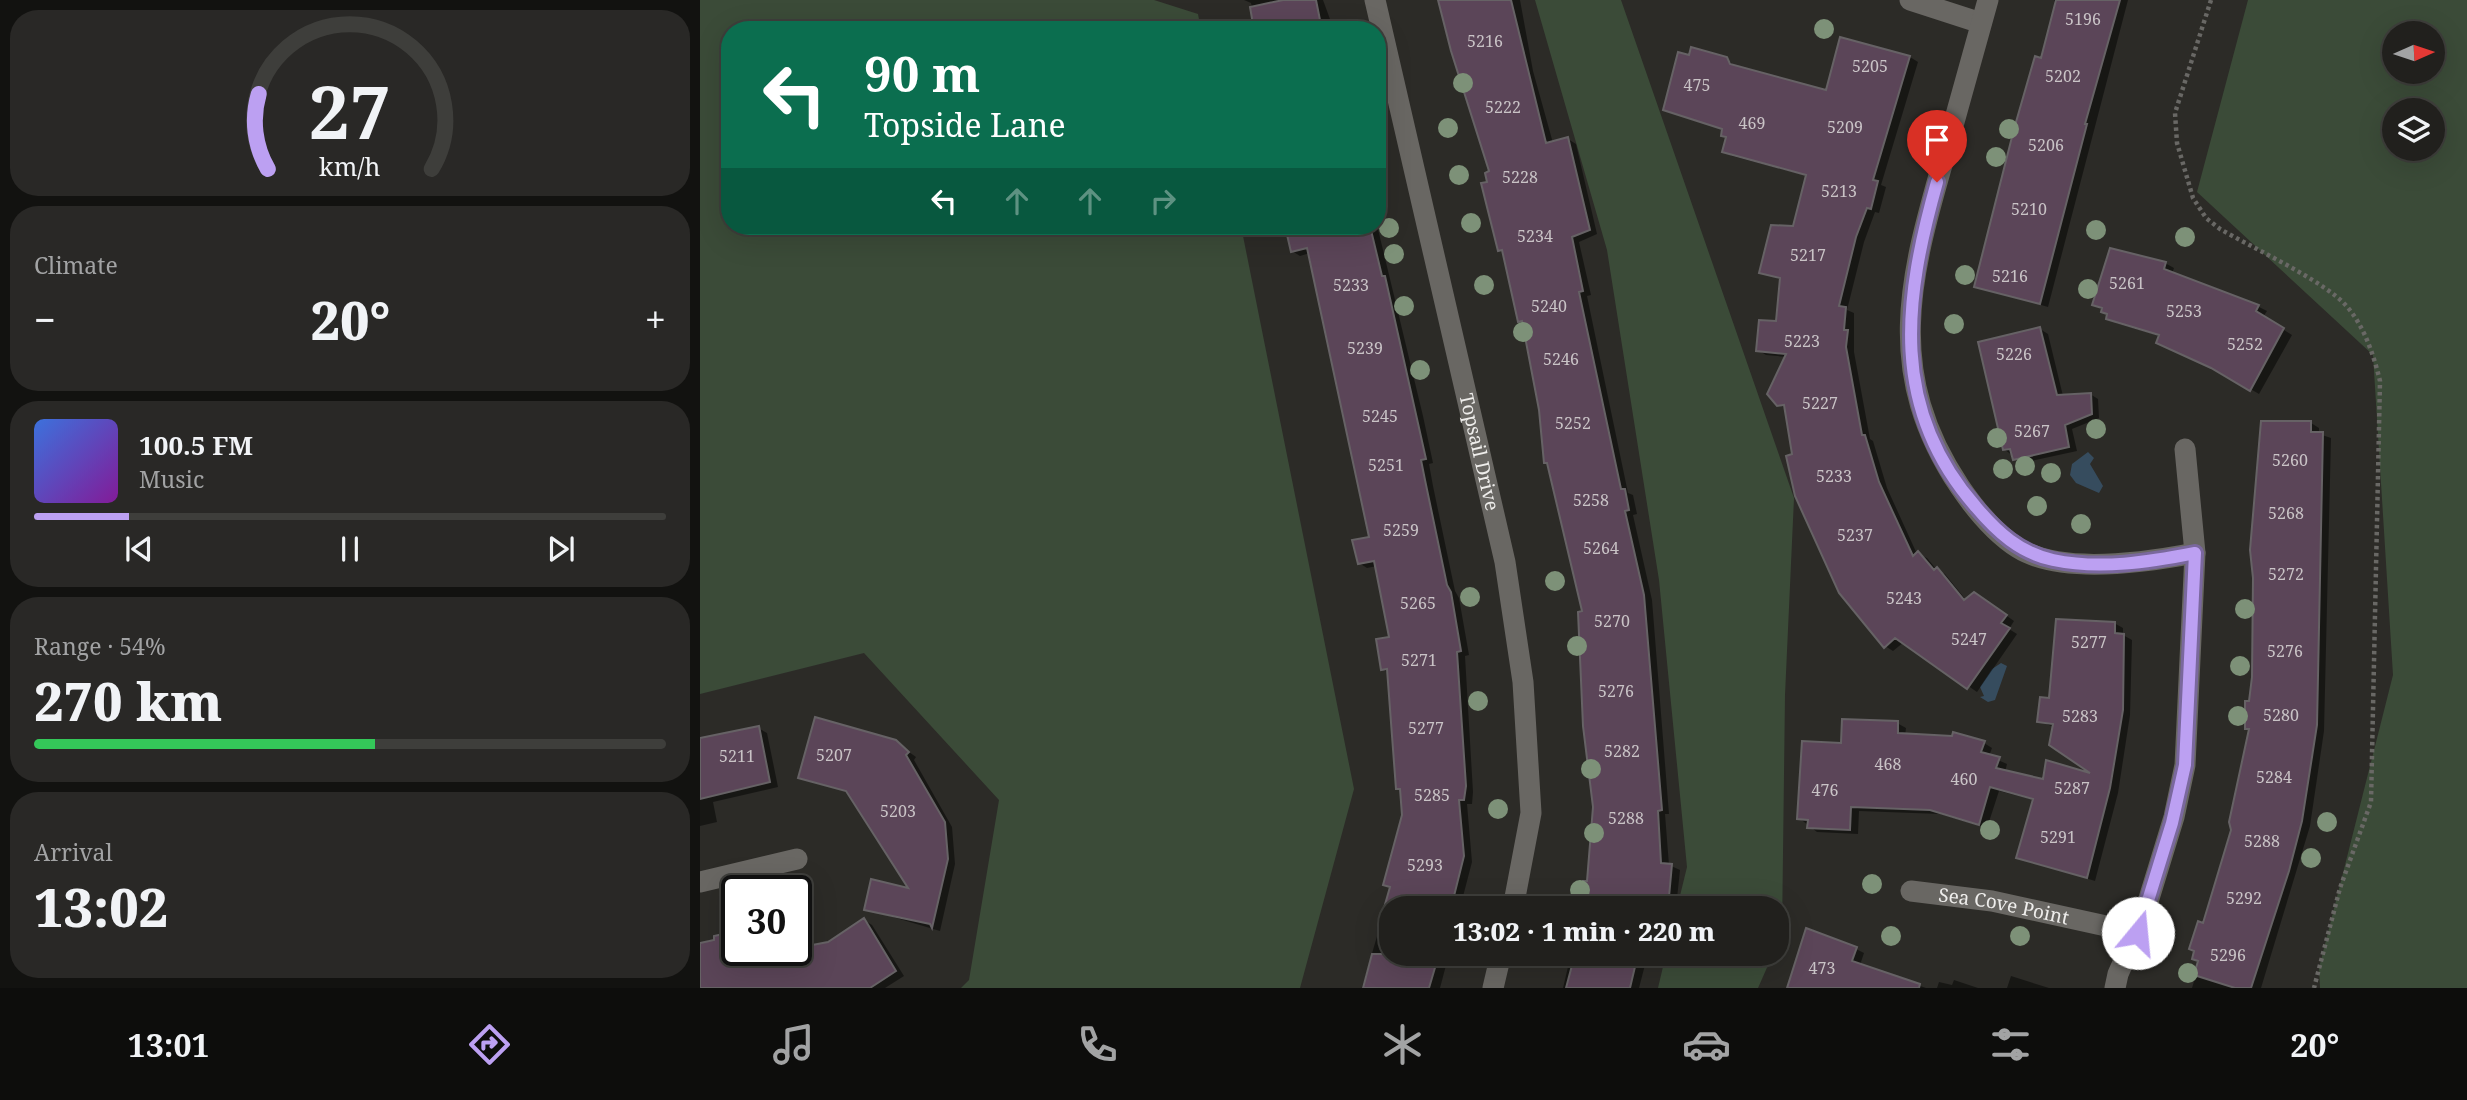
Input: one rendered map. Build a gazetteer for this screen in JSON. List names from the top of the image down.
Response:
{
  "streets": {
    "street": ["Topsail Drive", "Sea Cove Point"]
  },
  "house_numbers": [
    "5196",
    "5216",
    "5205",
    "5202",
    "475",
    "5222",
    "469",
    "5209",
    "5206",
    "5228",
    "5213",
    "5210",
    "5234",
    "5217",
    "5216",
    "5261",
    "5233",
    "5240",
    "5253",
    "5223",
    "5252",
    "5239",
    "5226",
    "5246",
    "5227",
    "5245",
    "5252",
    "5267",
    "5260",
    "5251",
    "5233",
    "5258",
    "5268",
    "5259",
    "5237",
    "5264",
    "5272",
    "5243",
    "5265",
    "5270",
    "5247",
    "5277",
    "5276",
    "5271",
    "5276",
    "5280",
    "5283",
    "5277",
    "5282",
    "5207",
    "5211",
    "468",
    "5284",
    "460",
    "5287",
    "476",
    "5285",
    "5203",
    "5288",
    "5291",
    "5288",
    "5293",
    "5292",
    "5296",
    "473"
  ],
  "north": "right",
  "page": {
    "turn": ["90 m", "Topside Lane"],
    "tile": [
      "Climate",
      ["Range · 54%", "270 km"],
      ["Arrival", "13:02"]
    ],
    "heat": ["−", "20°", "+"],
    "song": ["100.5 FM", "Music"],
    "limit": "30",
    "trip": "13:02 · 1 min · 220 m",
    "tabs": ["13:01", "20°"],
    "gauge": ["27", "km/h"]
  }
}
